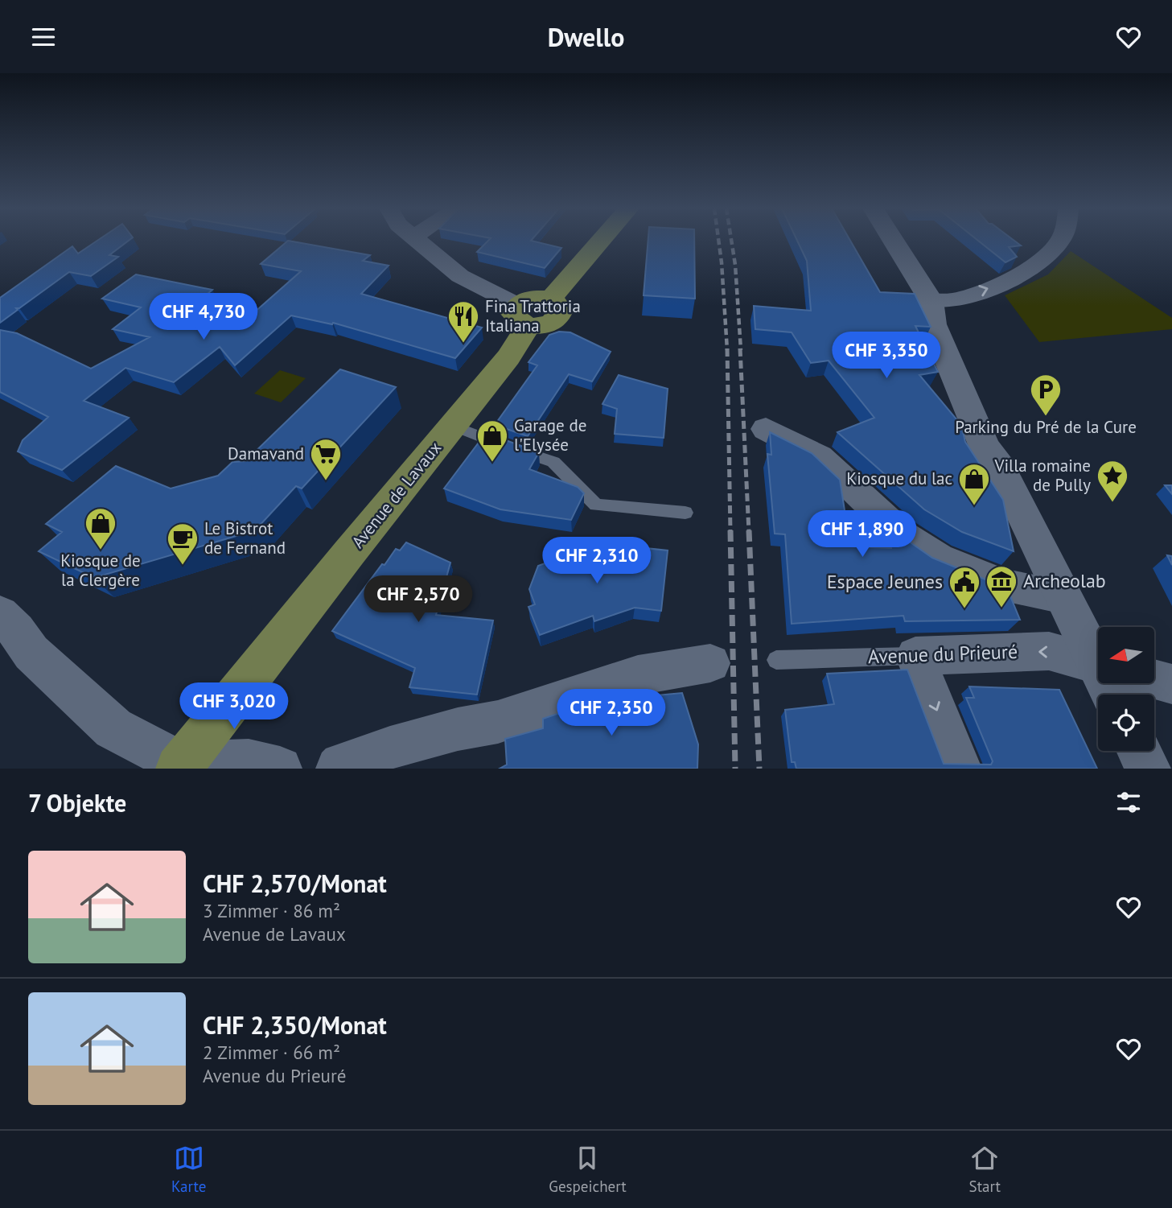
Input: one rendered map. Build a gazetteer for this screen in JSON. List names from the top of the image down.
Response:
{
  "streets": {
    "main road": ["Avenue de Lavaux"],
    "street": ["Avenue du Prieuré"]
  },
  "one_way": ["Avenue du Prieuré"],
  "places": {
    "restaurant": ["Fina Trattoria Italiana"],
    "parking": ["Parking du Pré de la Cure"],
    "shop": ["Garage de l'Elysée", "Kiosque du lac", "Kiosque de la Clergère"],
    "supermarket": ["Damavand"],
    "place": ["Villa romaine de Pully"],
    "cafe": ["Le Bistrot de Fernand"],
    "museum": ["Archeolab"],
    "public building": ["Espace Jeunes"]
  },
  "north": "left",
  "page": {
    "header": "Dwello",
    "price": [
      "CHF 4,730",
      "CHF 3,350",
      "CHF 1,890",
      "CHF 2,310",
      "CHF 2,570",
      "CHF 3,020",
      "CHF 2,350"
    ],
    "heading": "7 Objekte",
    "list": [
      {
        "name": "CHF 2,570/Monat",
        "note": "3 Zimmer · 86 m² · Avenue de Lavaux"
      },
      {
        "name": "CHF 2,350/Monat",
        "note": "2 Zimmer · 66 m² · Avenue du Prieuré"
      }
    ],
    "tabs": ["Karte", "Gespeichert", "Start"]
  }
}
